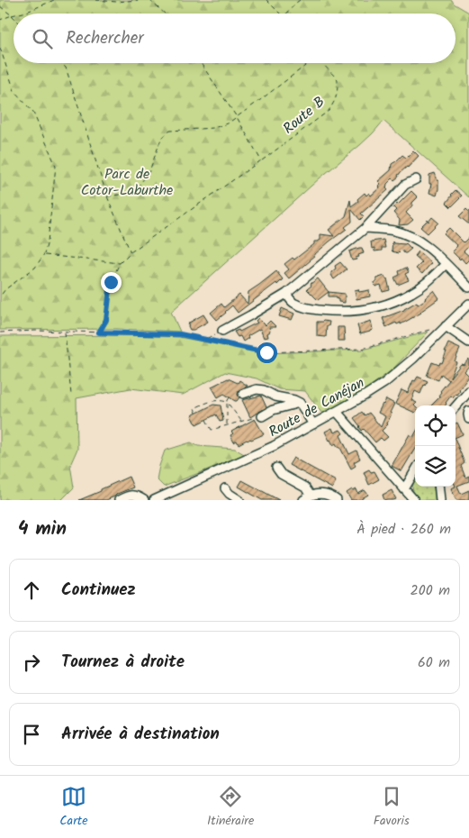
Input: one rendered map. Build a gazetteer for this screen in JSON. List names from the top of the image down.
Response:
{
  "streets": {
    "street": ["Route de Canéjan"],
    "path": ["Route B"]
  },
  "parks": ["Parc de Cotor-Laburthe"],
  "page": {
    "search": "Rechercher",
    "heading": ["4 min", "À pied · 260 m"],
    "list": [
      ["Continuez", "200 m"],
      ["Tournez à droite", "60 m"],
      "Arrivée à destination"
    ],
    "nav": ["Carte", "Itinéraire", "Favoris"]
  }
}
